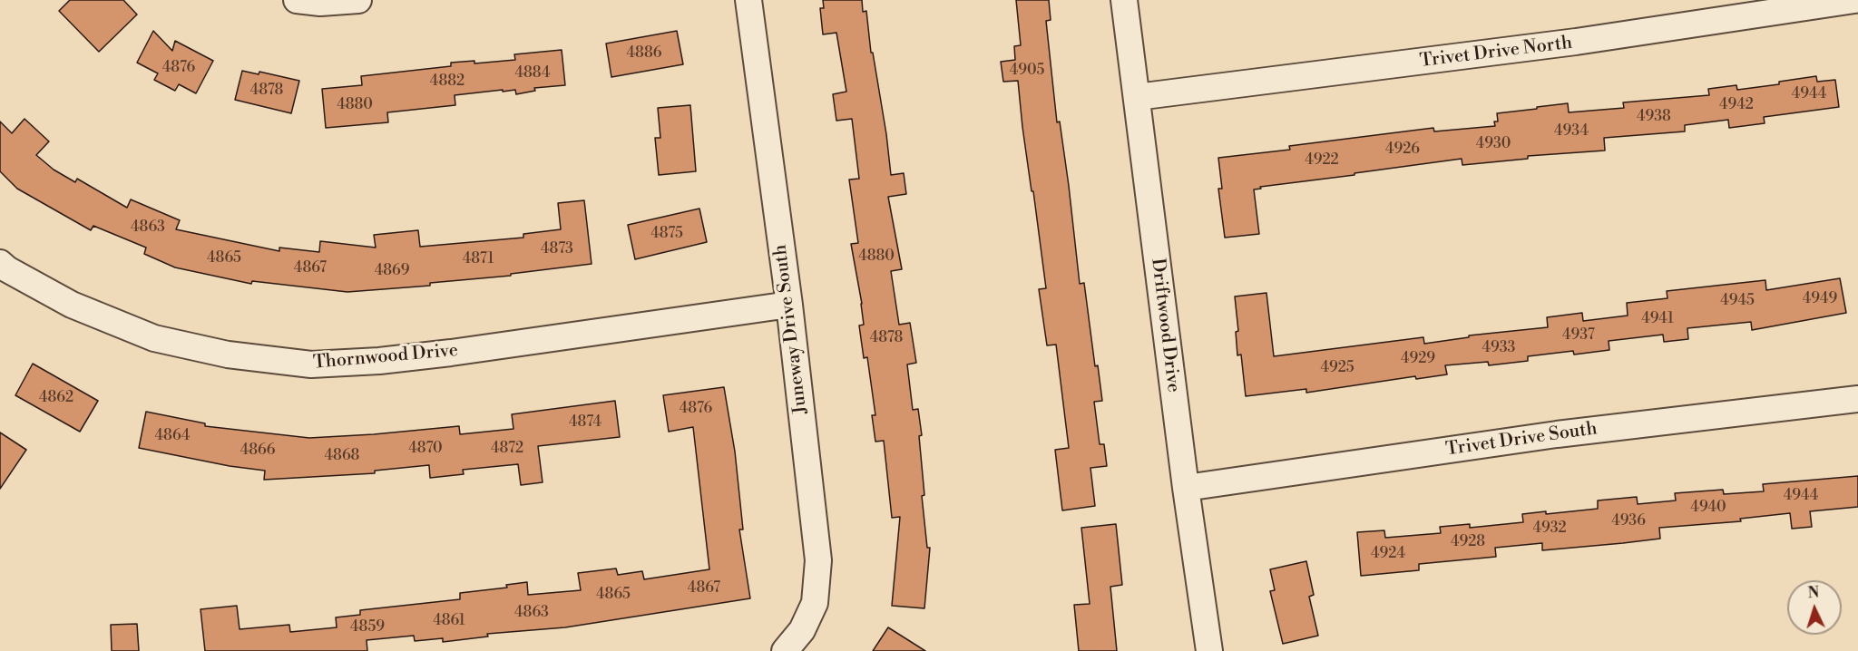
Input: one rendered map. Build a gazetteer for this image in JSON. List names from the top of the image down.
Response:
{
  "streets": {
    "street": [
      "Trivet Drive North",
      "Driftwood Drive",
      "Juneway Drive South",
      "Thornwood Drive",
      "Trivet Drive South"
    ]
  },
  "crossings": [
    ["Trivet Drive North", "Driftwood Drive"],
    ["Driftwood Drive", "Trivet Drive South"],
    ["Juneway Drive South", "Thornwood Drive"]
  ],
  "house_numbers": [
    "4886",
    "4876",
    "4905",
    "4884",
    "4882",
    "4878",
    "4944",
    "4880",
    "4942",
    "4938",
    "4934",
    "4930",
    "4926",
    "4922",
    "4863",
    "4875",
    "4873",
    "4880",
    "4865",
    "4871",
    "4867",
    "4869",
    "4949",
    "4945",
    "4941",
    "4937",
    "4878",
    "4933",
    "4929",
    "4925",
    "4862",
    "4876",
    "4874",
    "4864",
    "4870",
    "4872",
    "4866",
    "4868",
    "4944",
    "4940",
    "4936",
    "4932",
    "4928",
    "4924",
    "4867",
    "4865",
    "4863",
    "4861",
    "4859"
  ],
  "north": "top"
}
